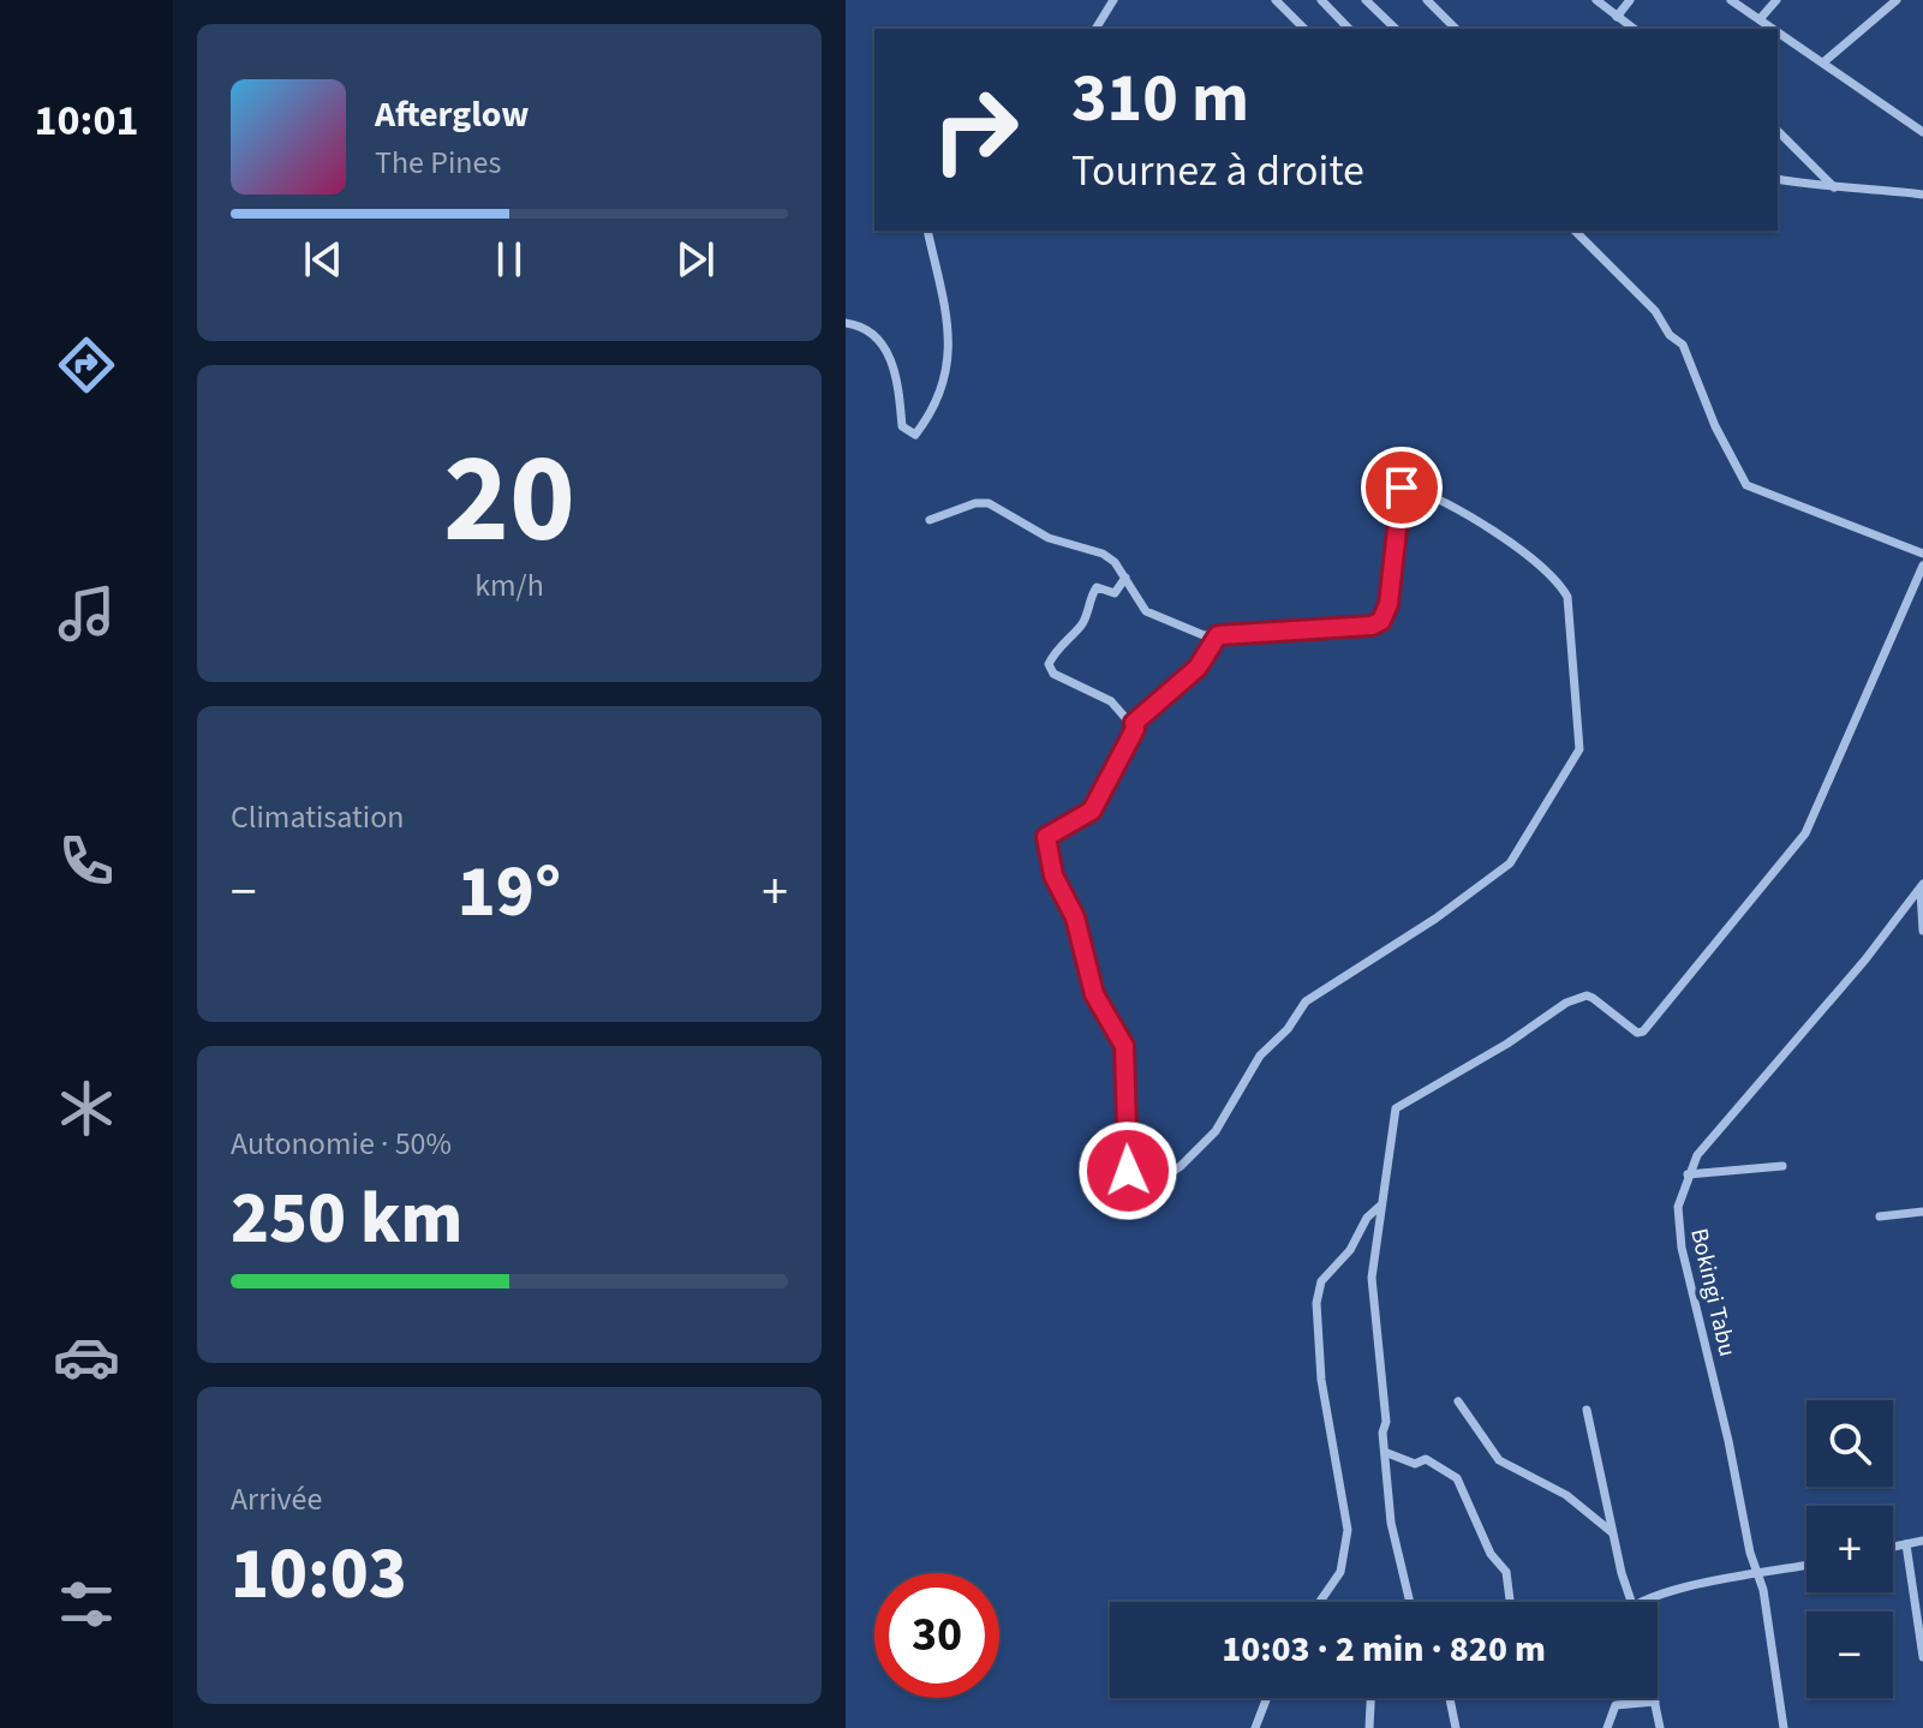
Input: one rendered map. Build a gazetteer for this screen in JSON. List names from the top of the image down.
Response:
{
  "streets": {
    "street": ["Bokingi Tabu"]
  },
  "page": {
    "tabs": "10:01",
    "turn": ["310 m", "Tournez à droite"],
    "song": ["Afterglow", "The Pines"],
    "tile": [
      ["20", "km/h"],
      "Climatisation",
      ["Autonomie · 50%", "250 km"],
      ["Arrivée", "10:03"]
    ],
    "heat": ["−", "19°", "+"],
    "map_buttons": ["+", "−"],
    "limit": "30",
    "trip": "10:03 · 2 min · 820 m"
  }
}
